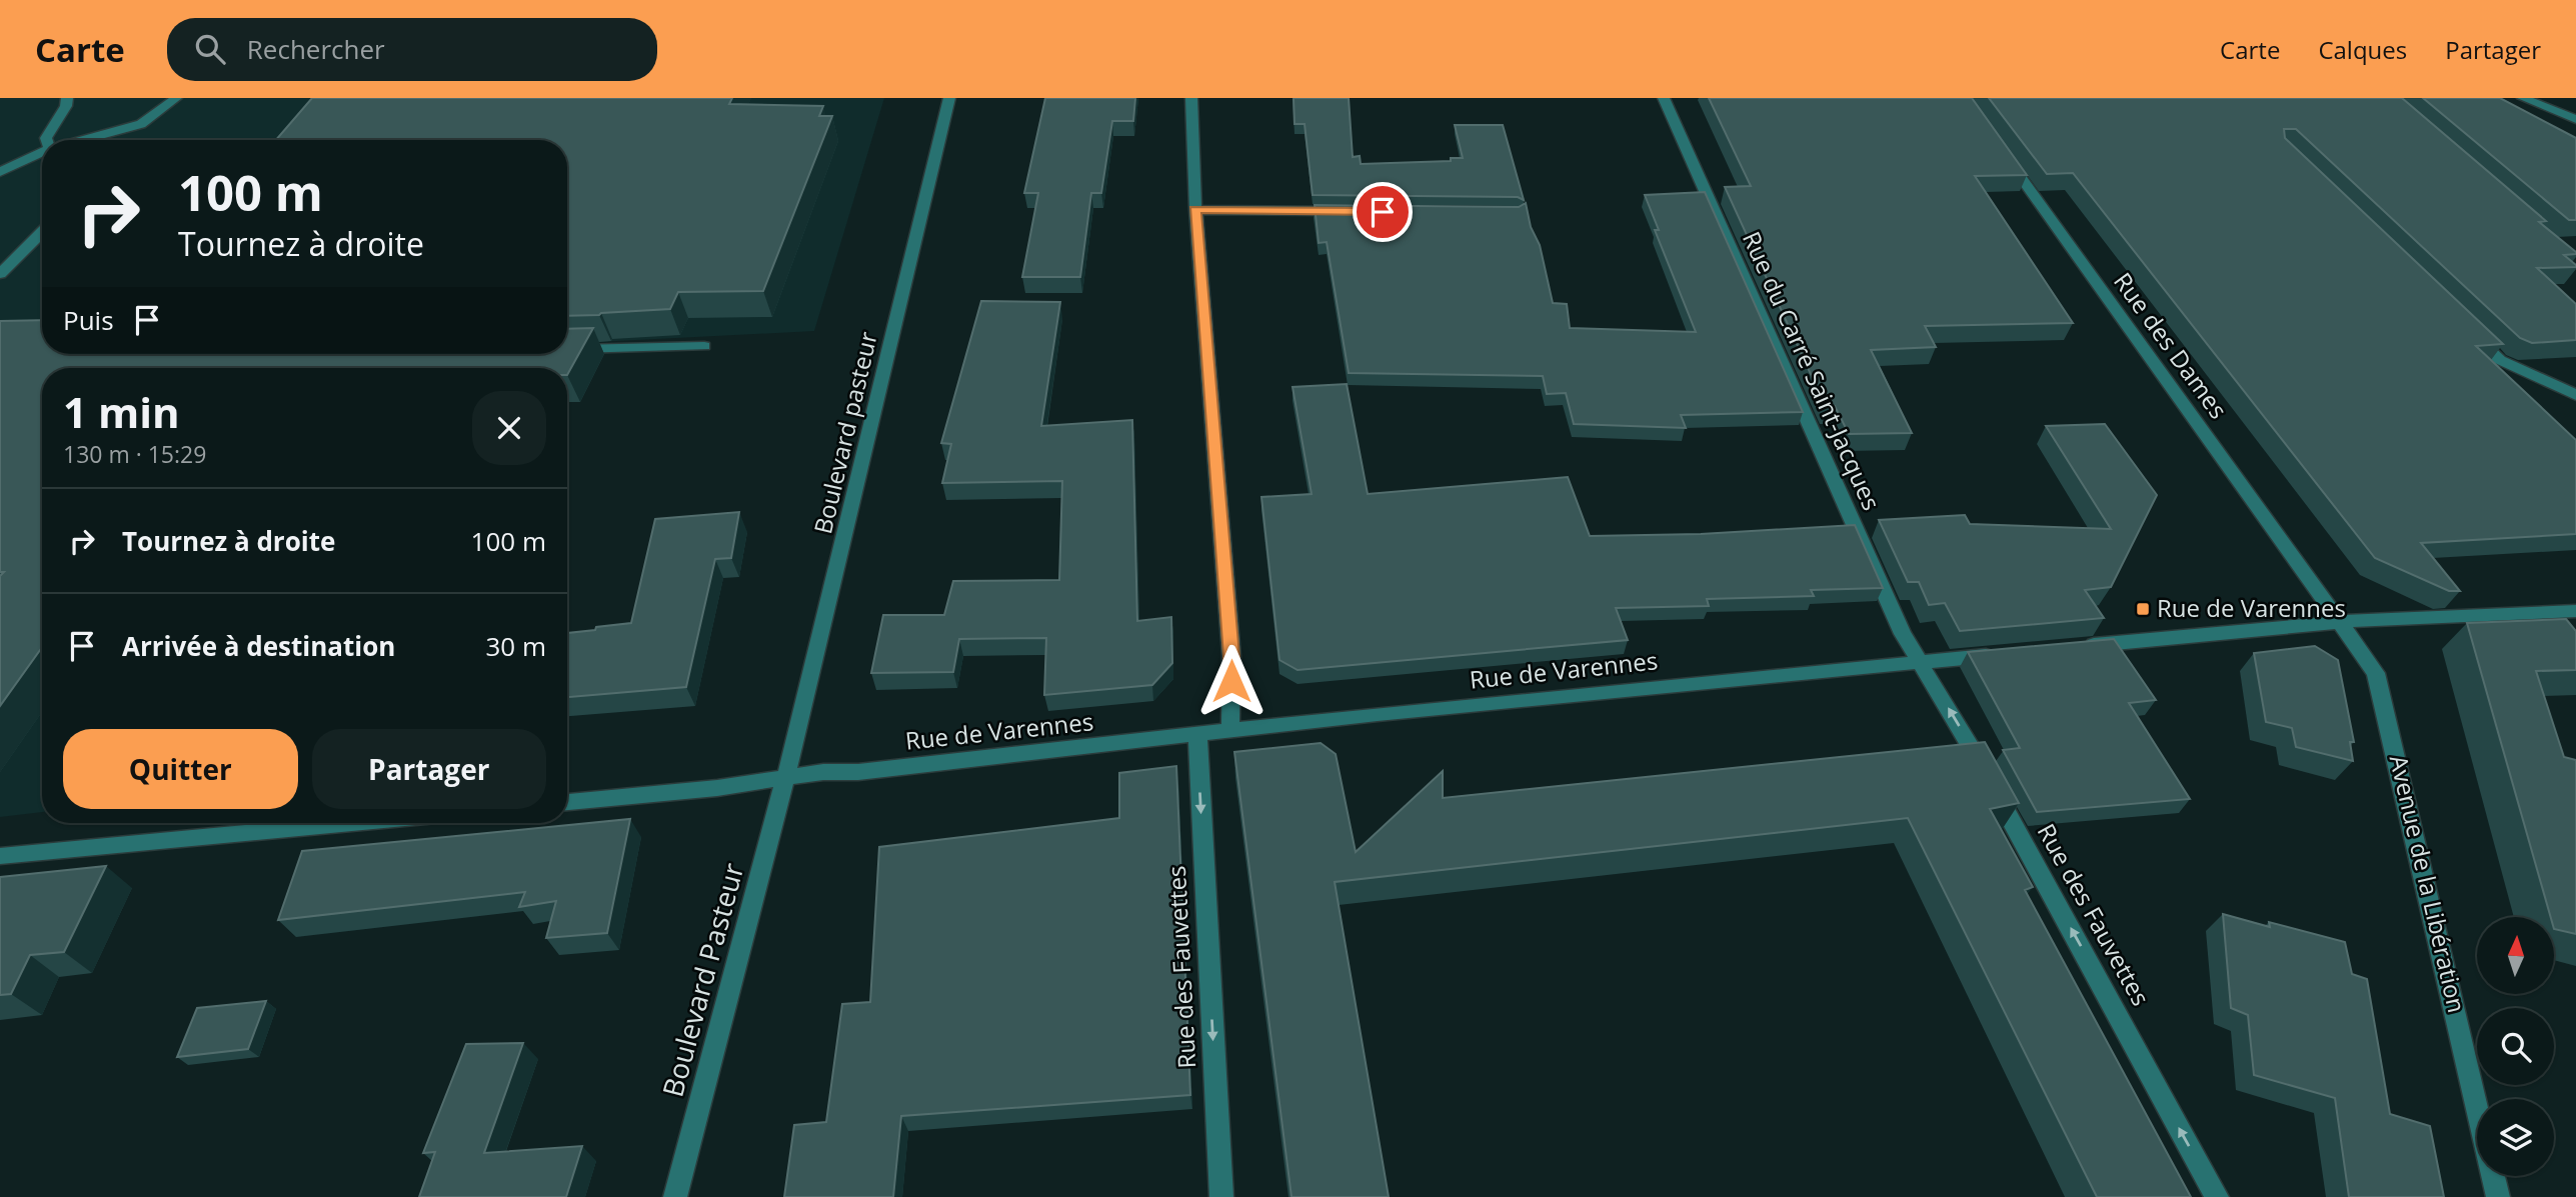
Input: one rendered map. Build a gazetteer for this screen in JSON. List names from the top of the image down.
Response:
{
  "streets": {
    "street": [
      "Rue des Dames",
      "Rue du Carré Saint-Jacques",
      "Boulevard pasteur",
      "Rue de Varennes",
      "Avenue de la Libération",
      "Rue des Fauvettes",
      "Boulevard Pasteur"
    ]
  },
  "crossings": [
    ["Rue des Dames", "Avenue de la Libération"],
    ["Rue du Carré Saint-Jacques", "Rue de Varennes"],
    ["Rue du Carré Saint-Jacques", "Rue des Fauvettes"],
    ["Boulevard pasteur", "Rue de Varennes"],
    ["Boulevard pasteur", "Boulevard Pasteur"],
    ["Rue de Varennes", "Rue des Fauvettes"],
    ["Rue de Varennes", "Boulevard Pasteur"]
  ],
  "places": {
    "transit": ["Rue de Varennes"]
  },
  "north": "top",
  "page": {
    "header": "Carte",
    "search": "Rechercher",
    "nav": ["Carte", "Calques", "Partager"],
    "turn": ["100 m", "Tournez à droite"],
    "then": "Puis",
    "heading": ["1 min", "130 m · 15:29"],
    "list": [
      {
        "name": "Tournez à droite",
        "value": "100 m"
      },
      {
        "name": "Arrivée à destination",
        "value": "30 m"
      }
    ],
    "buttons": ["Quitter", "Partager"]
  }
}
